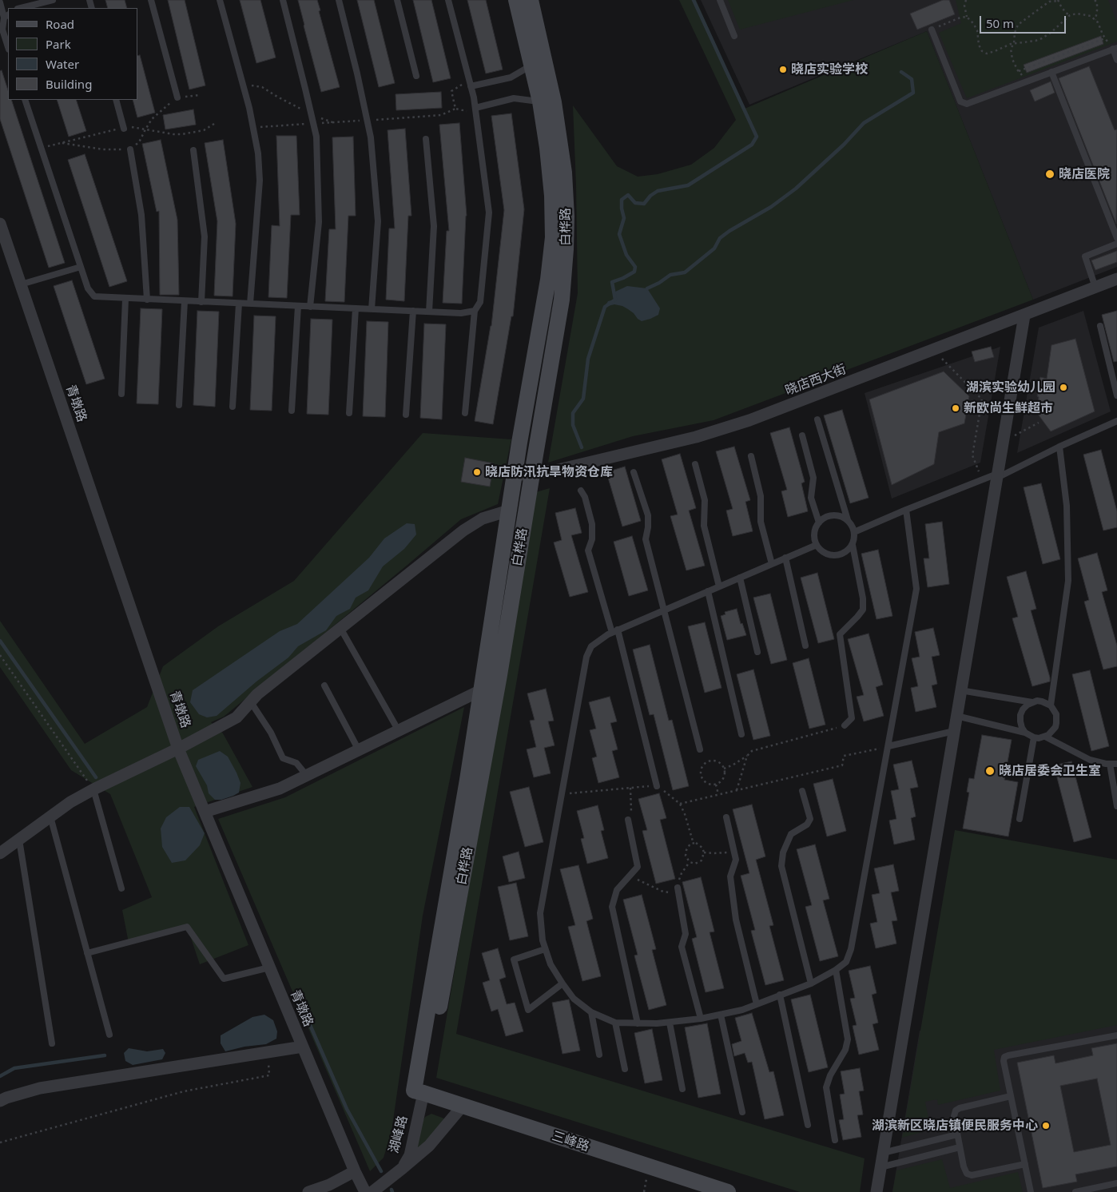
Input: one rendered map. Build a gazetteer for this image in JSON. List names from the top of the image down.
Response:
{
  "streets": {
    "street": [
      "白桦路",
      "晓店西大街",
      "青墩路",
      "湖峰路",
      "三峰路"
    ]
  },
  "crossings": [
    ["白桦路", "晓店西大街"],
    ["白桦路", "湖峰路"],
    ["白桦路", "三峰路"],
    ["湖峰路", "三峰路"]
  ],
  "places": [
    "晓店实验学校",
    "晓店医院",
    "湖滨实验幼儿园",
    "新欧尚生鲜超市",
    "晓店防汛抗旱物资仓库",
    "晓店居委会卫生室",
    "湖滨新区晓店镇便民服务中心"
  ],
  "legend": [
    "Road",
    "Park",
    "Water",
    "Building"
  ],
  "scale_bar": "50 m"
}
